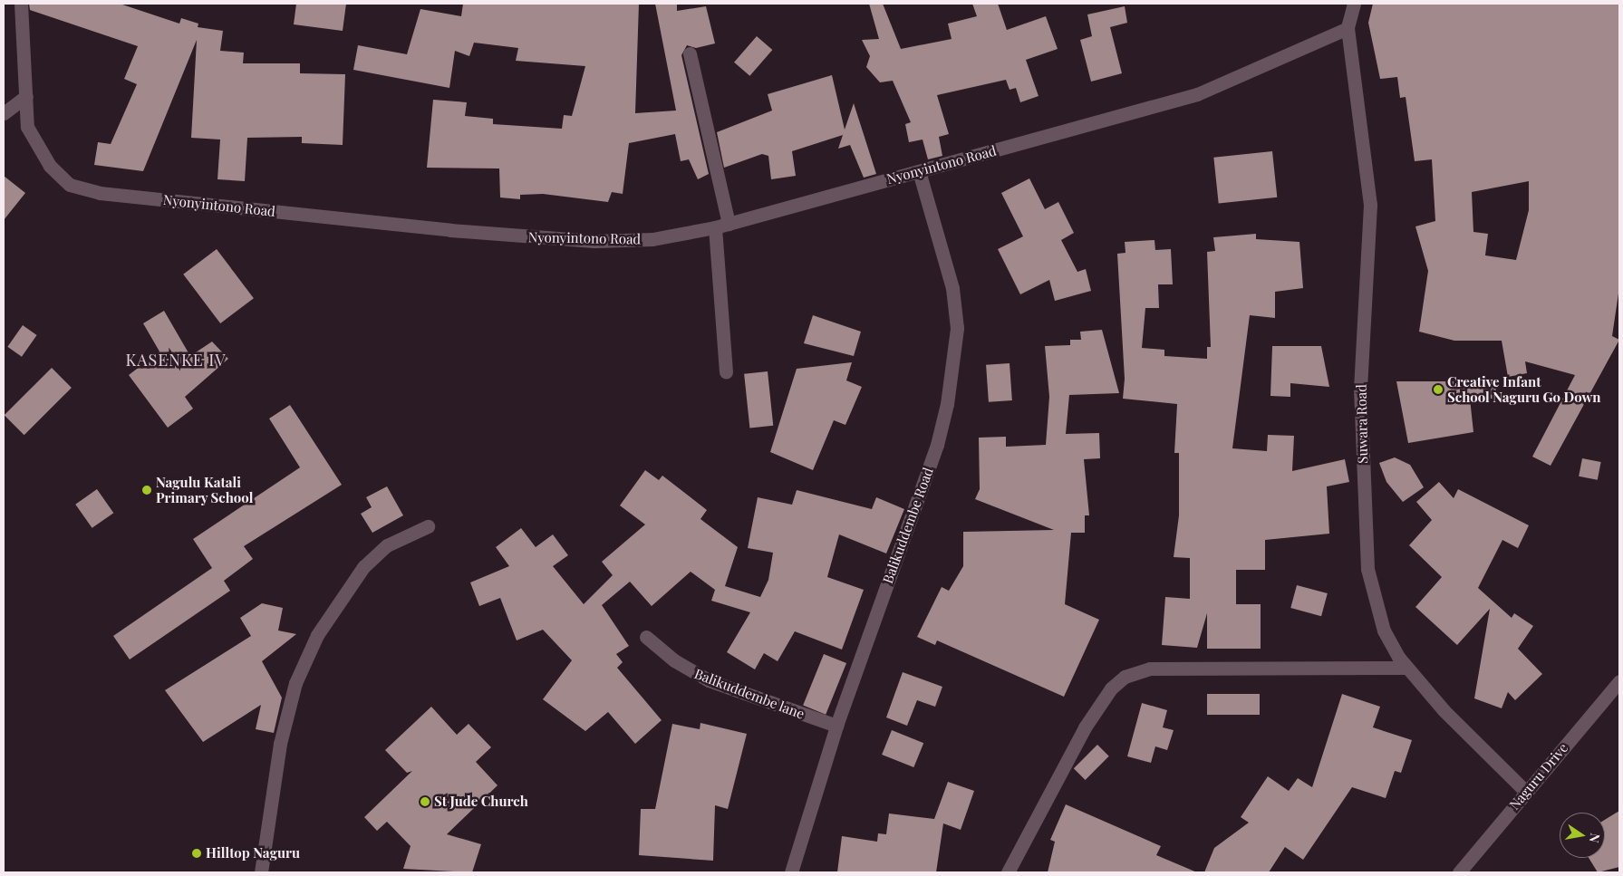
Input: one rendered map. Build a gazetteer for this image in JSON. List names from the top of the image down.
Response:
{
  "streets": {
    "street": [
      "Nyonyintono Road",
      "Suwara Road",
      "Balikuddembe Road",
      "Balikuddembe lane",
      "Naguru Drive"
    ]
  },
  "crossings": [
    ["Nyonyintono Road", "Suwara Road"],
    ["Nyonyintono Road", "Balikuddembe Road"],
    ["Suwara Road", "Naguru Drive"],
    ["Balikuddembe Road", "Balikuddembe lane"]
  ],
  "districts": ["KASENKE IV"],
  "places": [
    "Creative Infant School Naguru Go Down",
    "Nagulu Katali Primary School",
    "St Jude Church",
    "Hilltop Naguru"
  ],
  "north": "right"
}
